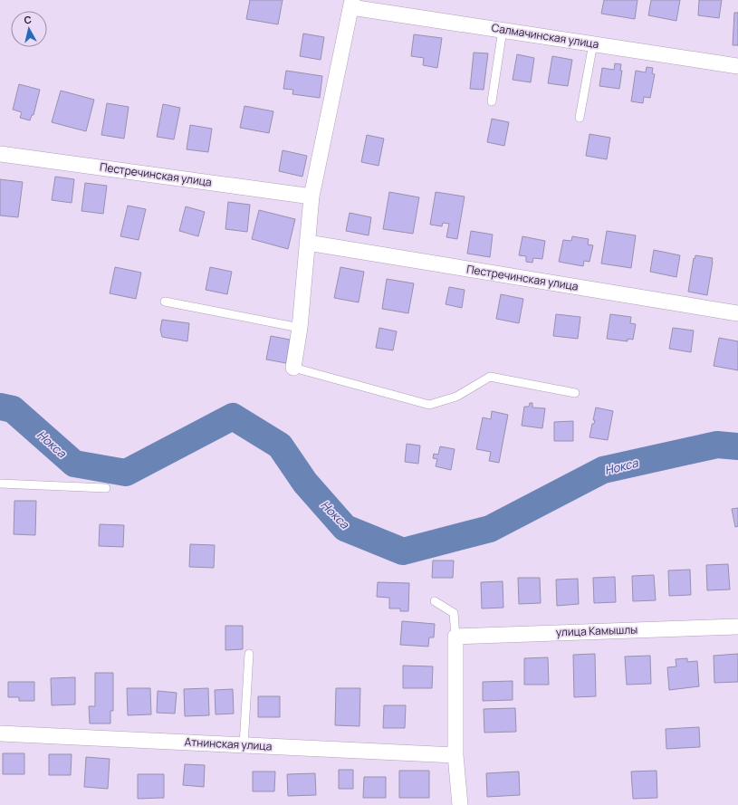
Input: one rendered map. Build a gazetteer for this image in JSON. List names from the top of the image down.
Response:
{
  "streets": {
    "street": [
      "Салмачинская улица",
      "Пестречинская улица",
      "улица Камышлы",
      "Атнинская улица"
    ]
  },
  "water": ["Нокса"],
  "north": "top"
}
